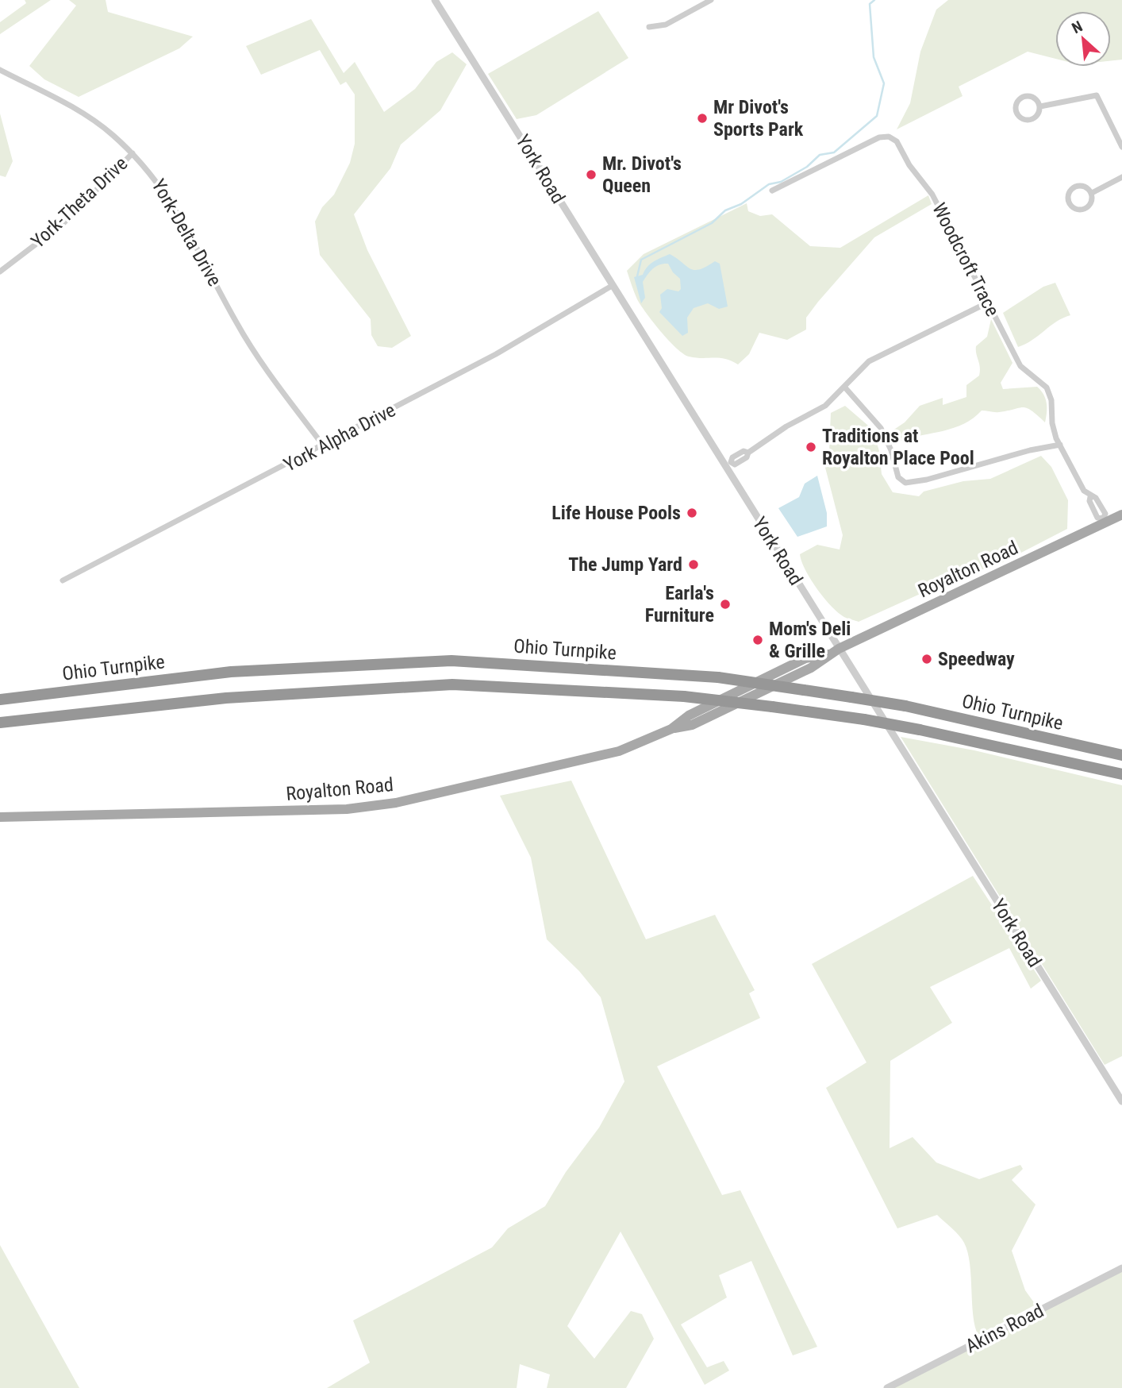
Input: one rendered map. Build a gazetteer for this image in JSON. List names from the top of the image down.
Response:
{
  "streets": {
    "highway": ["Ohio Turnpike"],
    "main road": ["Royalton Road"],
    "street": [
      "York Road",
      "York-Theta Drive",
      "York-Delta Drive",
      "Woodcroft Trace",
      "York Alpha Drive",
      "Akins Road"
    ]
  },
  "crossings": [
    ["York Road", "York Alpha Drive"],
    ["York Road", "Royalton Road"],
    ["York-Theta Drive", "York-Delta Drive"],
    ["York-Delta Drive", "York Alpha Drive"],
    ["Woodcroft Trace", "Royalton Road"]
  ],
  "places": [
    "Mr Divot's Sports Park",
    "Mr. Divot's Queen",
    "Traditions at Royalton Place Pool",
    "Life House Pools",
    "The Jump Yard",
    "Earla's Furniture",
    "Mom's Deli & Grille",
    "Speedway"
  ],
  "north": "top left"
}
